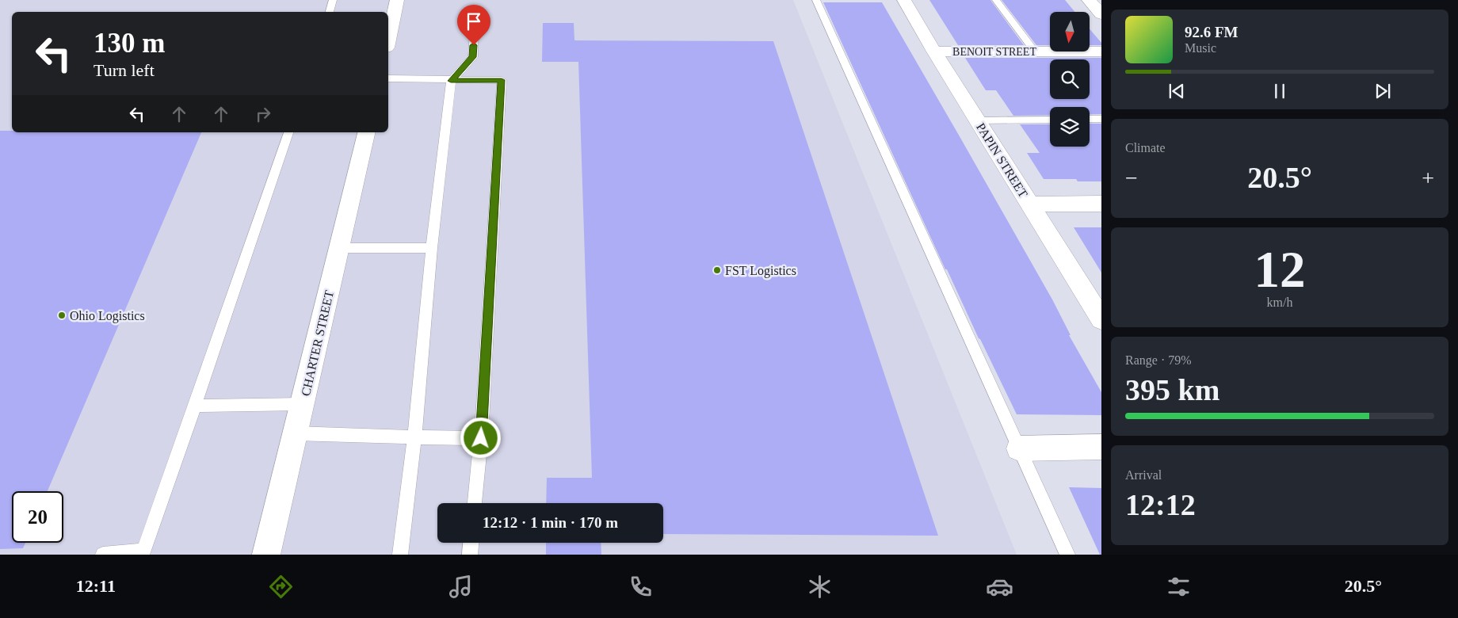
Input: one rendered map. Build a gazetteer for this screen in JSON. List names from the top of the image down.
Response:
{
  "streets": {
    "street": ["BENOIT STREET", "PAPIN STREET", "CHARTER STREET"]
  },
  "crossings": [
    ["BENOIT STREET", "PAPIN STREET"]
  ],
  "places": ["FST Logistics", "Ohio Logistics"],
  "north": "bottom",
  "page": {
    "turn": ["130 m", "Turn left"],
    "song": ["92.6 FM", "Music"],
    "tile": [
      "Climate",
      ["12", "km/h"],
      ["Range · 79%", "395 km"],
      ["Arrival", "12:12"]
    ],
    "heat": ["−", "20.5°", "+"],
    "limit": "20",
    "trip": "12:12 · 1 min · 170 m",
    "tabs": ["12:11", "20.5°"]
  }
}
